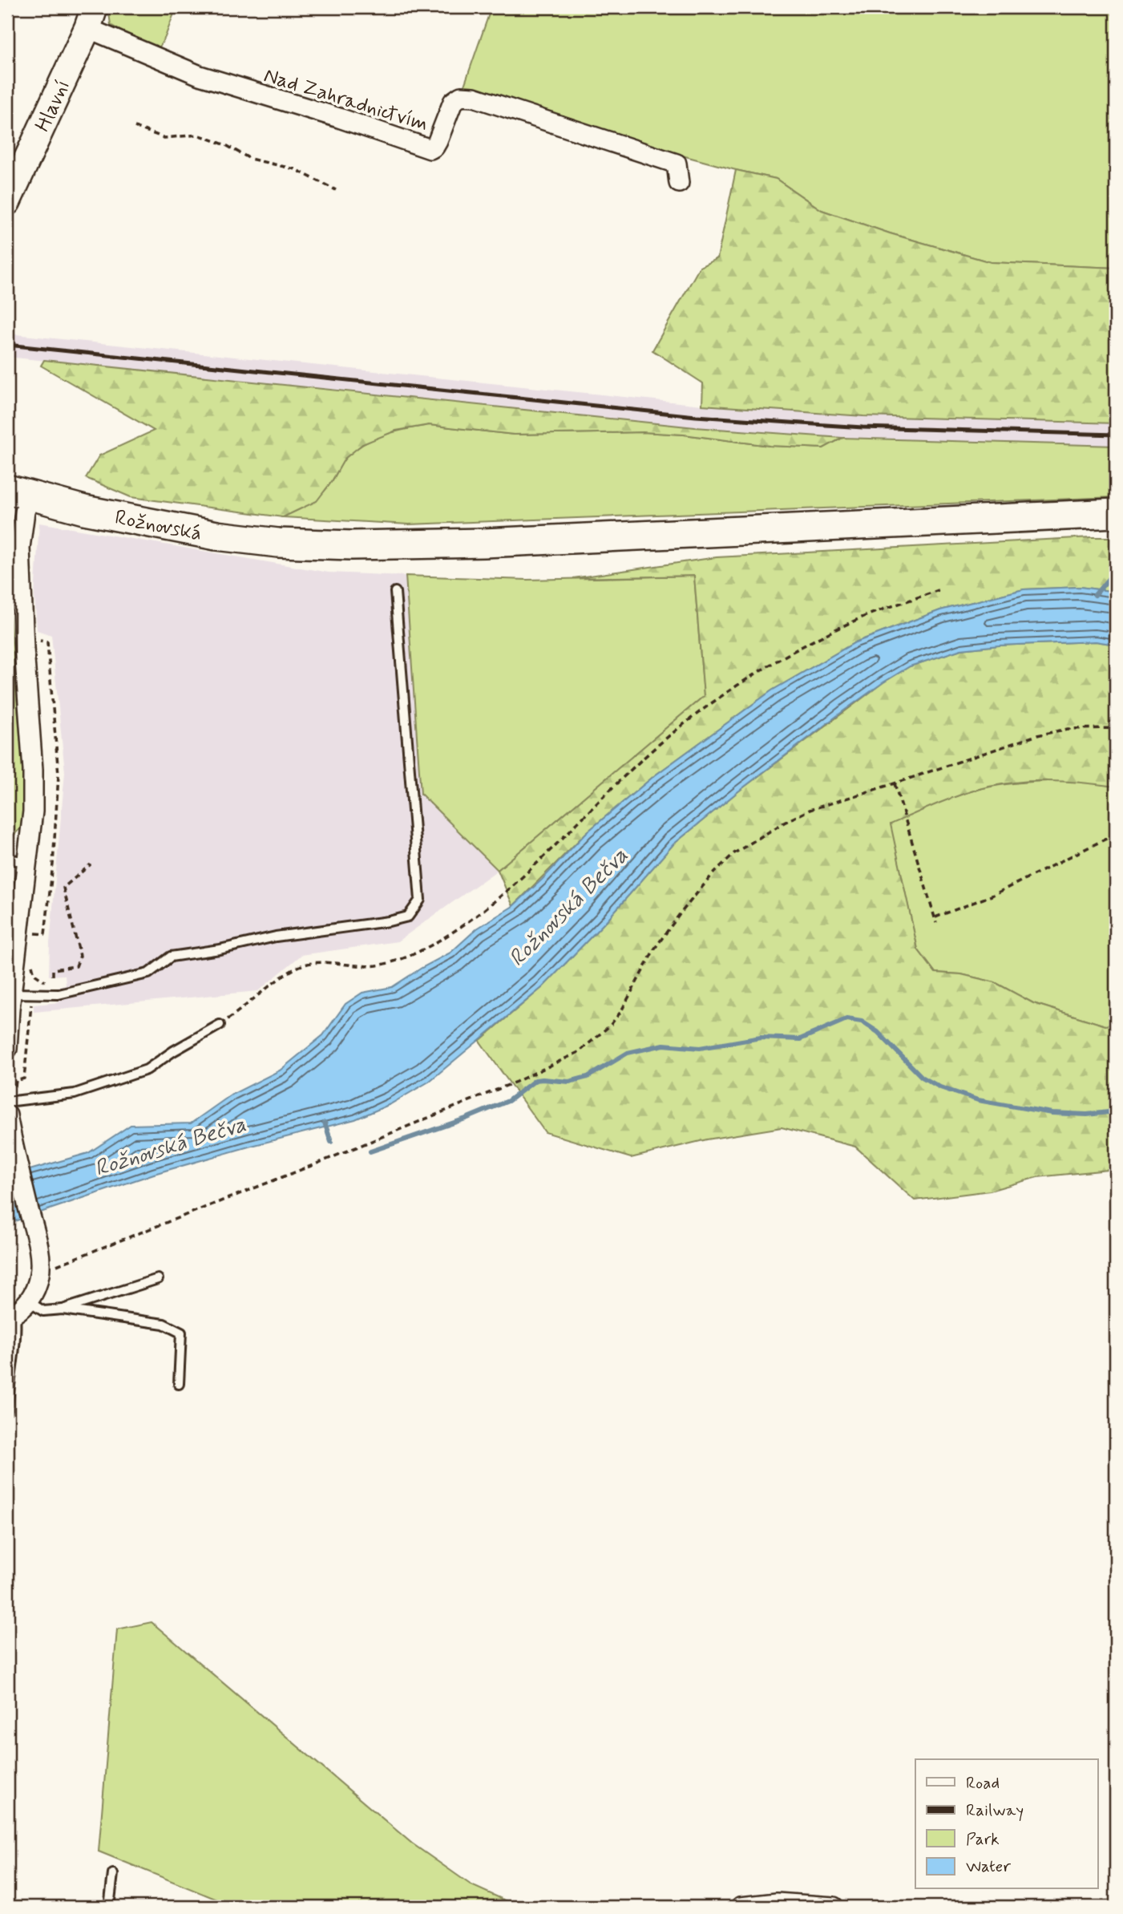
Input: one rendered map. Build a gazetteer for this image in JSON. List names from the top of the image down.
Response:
{
  "streets": {
    "main road": ["Rožnovská"],
    "street": ["Nad Zahradnictvím", "Hlavní"]
  },
  "crossings": [
    ["Nad Zahradnictvím", "Hlavní"]
  ],
  "water": ["Rožnovská Bečva"],
  "legend": [
    "Road",
    "Railway",
    "Park",
    "Water"
  ]
}
